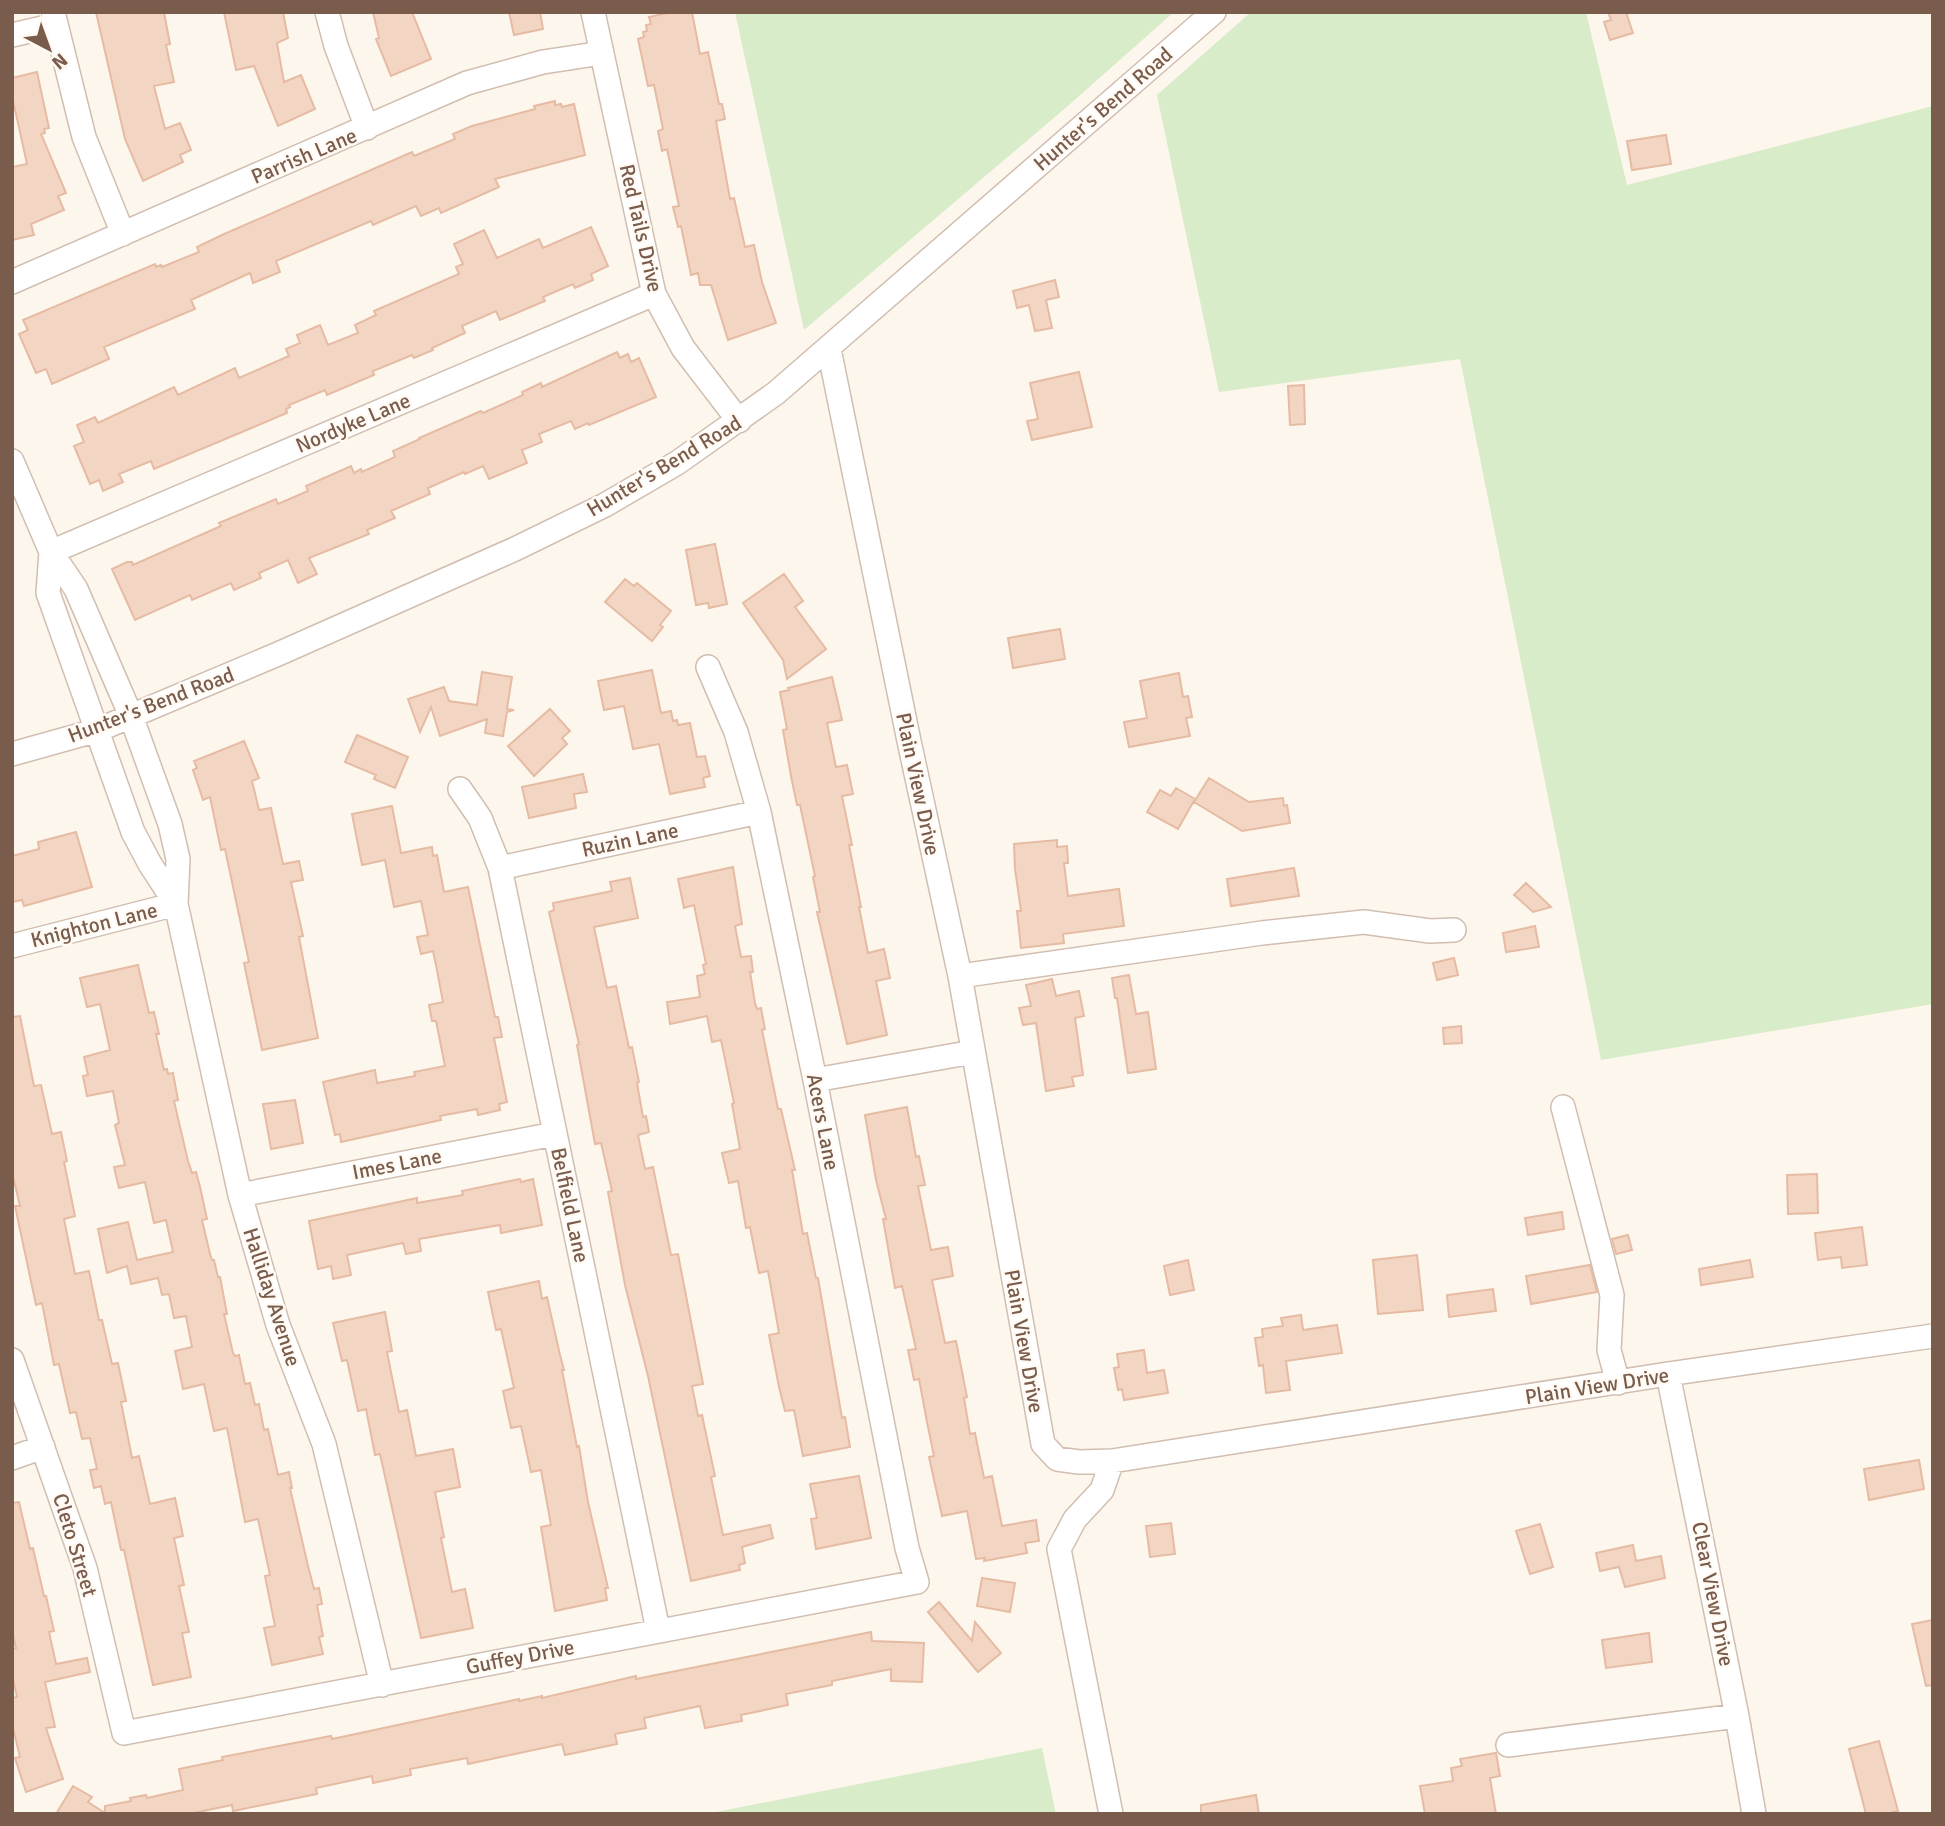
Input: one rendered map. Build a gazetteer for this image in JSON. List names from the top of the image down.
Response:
{
  "streets": {
    "street": [
      "Hunter's Bend Road",
      "Parrish Lane",
      "Red Tails Drive",
      "Nordyke Lane",
      "Plain View Drive",
      "Ruzin Lane",
      "Knighton Lane",
      "Acers Lane",
      "Imes Lane",
      "Belfield Lane",
      "Halliday Avenue",
      "Cleto Street",
      "Clear View Drive",
      "Guffey Drive"
    ]
  },
  "crossings": [
    ["Hunter's Bend Road", "Red Tails Drive"],
    ["Hunter's Bend Road", "Plain View Drive"],
    ["Hunter's Bend Road", "Halliday Avenue"],
    ["Parrish Lane", "Red Tails Drive"],
    ["Red Tails Drive", "Nordyke Lane"],
    ["Nordyke Lane", "Halliday Avenue"],
    ["Plain View Drive", "Clear View Drive"],
    ["Ruzin Lane", "Acers Lane"],
    ["Ruzin Lane", "Belfield Lane"],
    ["Knighton Lane", "Halliday Avenue"],
    ["Acers Lane", "Guffey Drive"],
    ["Imes Lane", "Belfield Lane"],
    ["Imes Lane", "Halliday Avenue"],
    ["Belfield Lane", "Guffey Drive"],
    ["Halliday Avenue", "Guffey Drive"],
    ["Cleto Street", "Guffey Drive"]
  ],
  "north": "bottom right"
}
